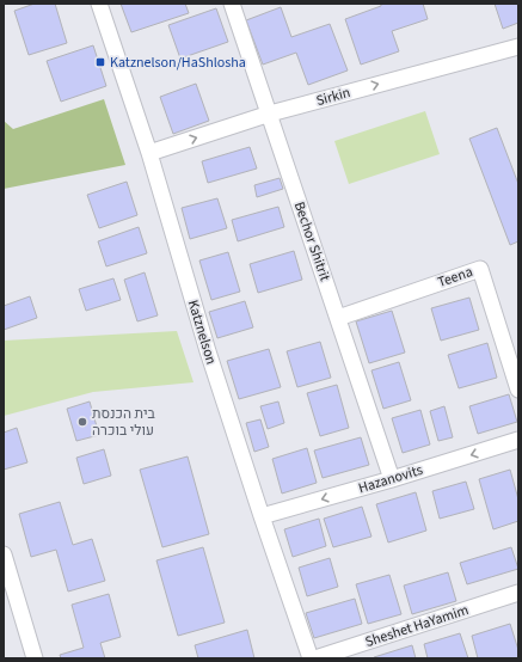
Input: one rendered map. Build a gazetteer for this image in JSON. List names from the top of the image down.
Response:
{
  "streets": {
    "street": [
      "Sirkin",
      "Bechor Shitrit",
      "Teena",
      "Katznelson",
      "Hazanovits",
      "Sheshet HaYamim"
    ]
  },
  "crossings": [
    ["Sirkin", "Bechor Shitrit"],
    ["Sirkin", "Katznelson"],
    ["Bechor Shitrit", "Teena"],
    ["Bechor Shitrit", "Hazanovits"],
    ["Katznelson", "Hazanovits"]
  ],
  "one_way": ["Sirkin", "Hazanovits"],
  "places": {
    "transit": ["Katznelson/HaShlosha"],
    "other": ["בית הכנסת עולי בוכרה"]
  }
}
